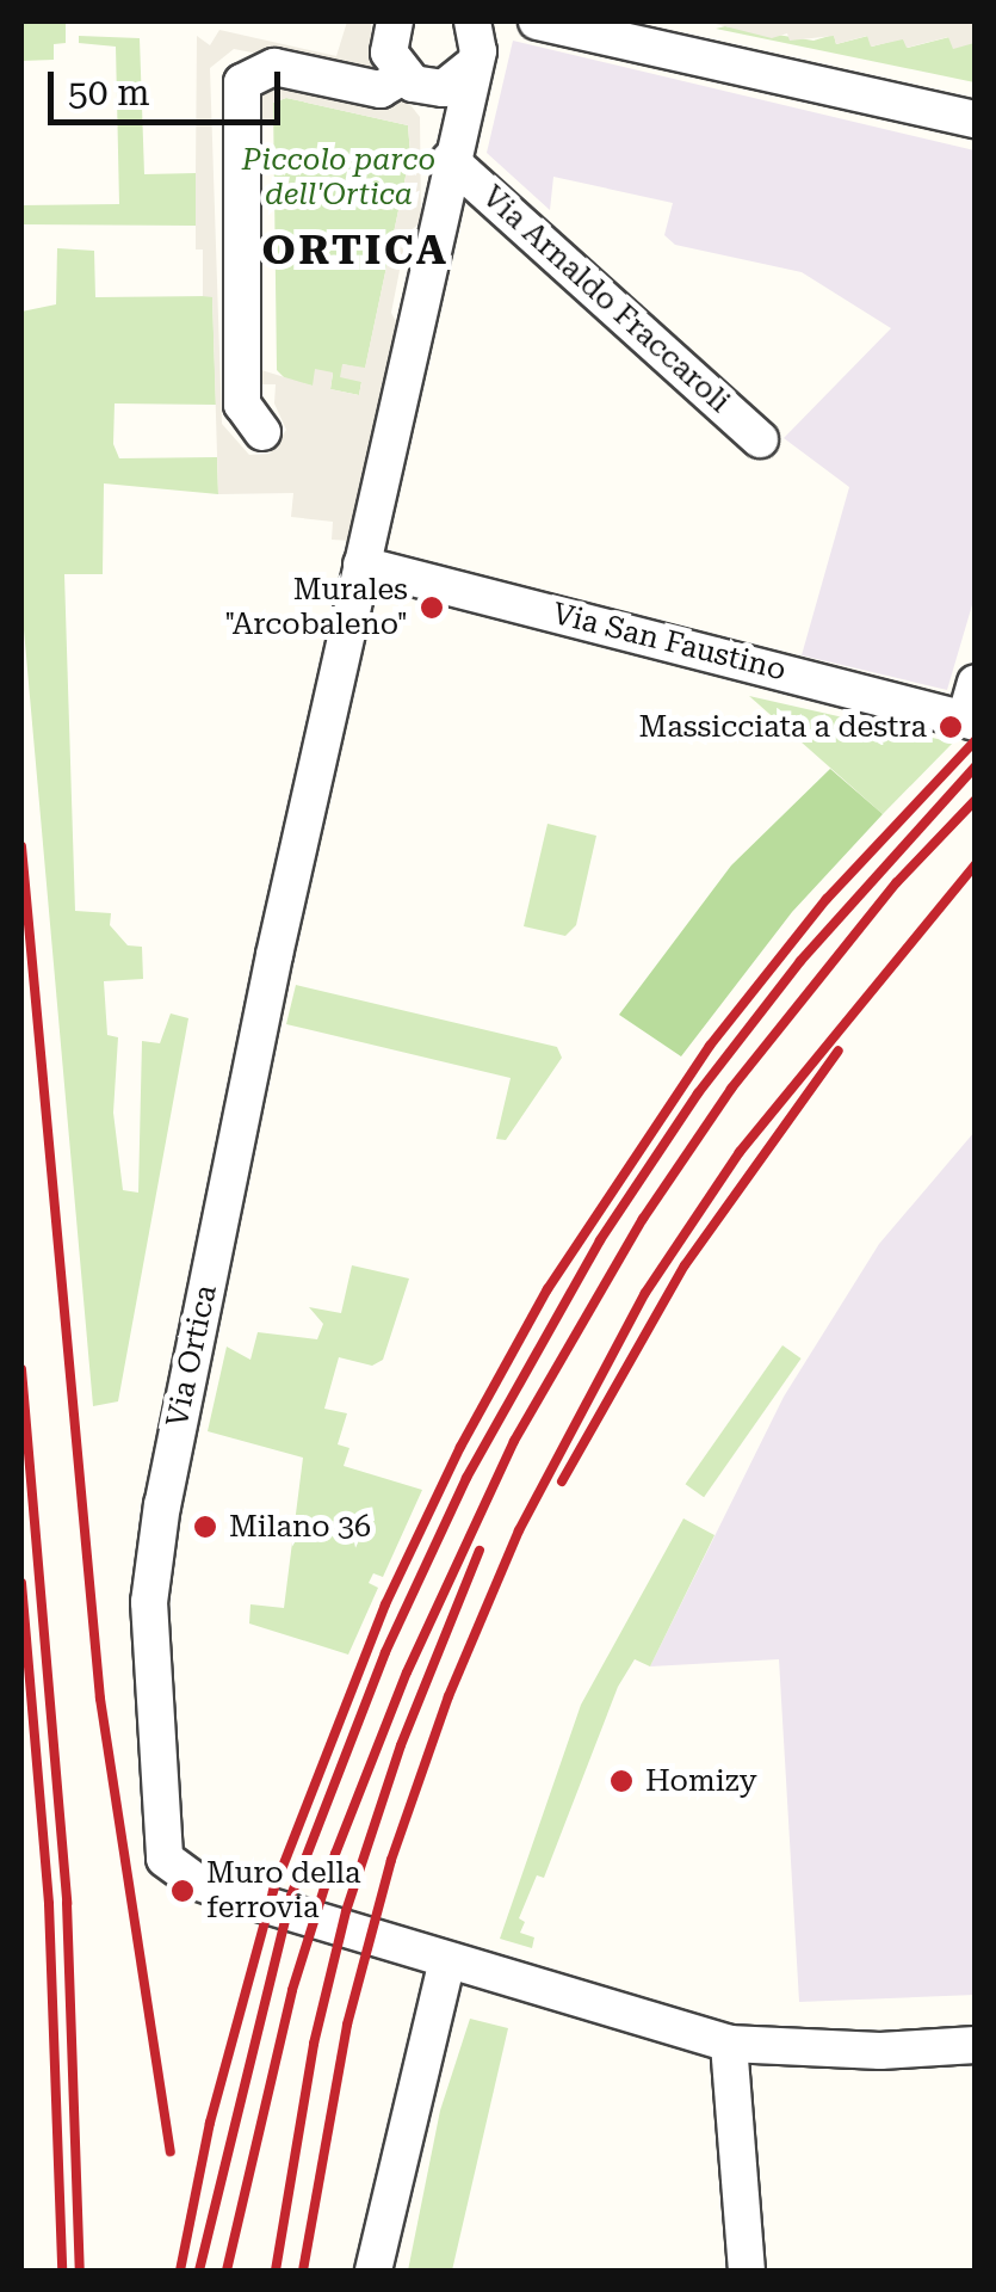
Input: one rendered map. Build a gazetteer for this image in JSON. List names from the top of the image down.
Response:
{
  "streets": {
    "street": ["Via Arnaldo Fraccaroli", "Via San Faustino", "Via Ortica"]
  },
  "crossings": [
    ["Via Arnaldo Fraccaroli", "Via Ortica"],
    ["Via San Faustino", "Via Ortica"]
  ],
  "districts": ["ORTICA"],
  "parks": ["Piccolo parco dell'Ortica"],
  "places": [
    "Murales \"Arcobaleno\"",
    "Massicciata a destra",
    "Milano 36",
    "Homizy",
    "Muro della ferrovia"
  ],
  "scale_bar": "50 m"
}
